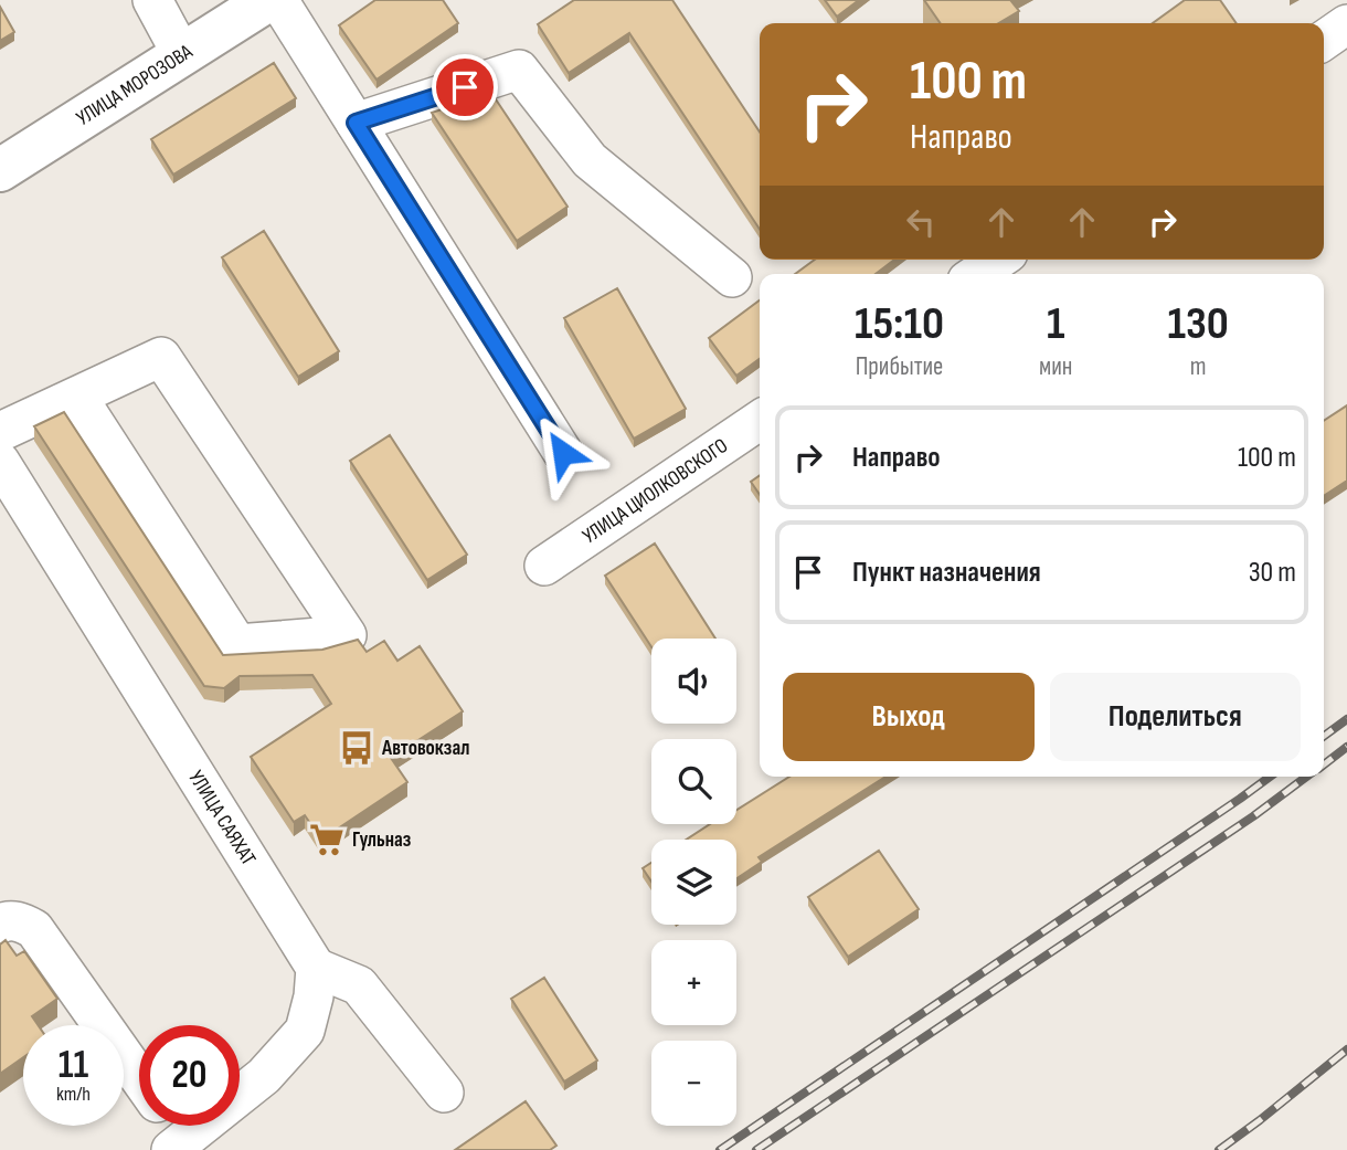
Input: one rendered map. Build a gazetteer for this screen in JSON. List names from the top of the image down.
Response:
{
  "streets": {
    "main road": ["УЛИЦА МОРОЗОВА"],
    "street": ["УЛИЦА ЦИОЛКОВСКОГО", "УЛИЦА САЯХАТ"]
  },
  "places": {
    "bus stop": ["Автовокзал"],
    "supermarket": ["Гульназ"]
  },
  "page": {
    "turn": ["100 m", "Направо"],
    "eta": [
      "15:10",
      "Прибытие",
      "1",
      "мин",
      "130",
      "m"
    ],
    "list": [
      {
        "name": "Направо",
        "value": "100 m"
      },
      {
        "name": "Пункт назначения",
        "value": "30 m"
      }
    ],
    "map_buttons": ["+", "−"],
    "buttons": ["Выход", "Поделиться"],
    "speed": "11 km/h",
    "limit": "20"
  }
}
